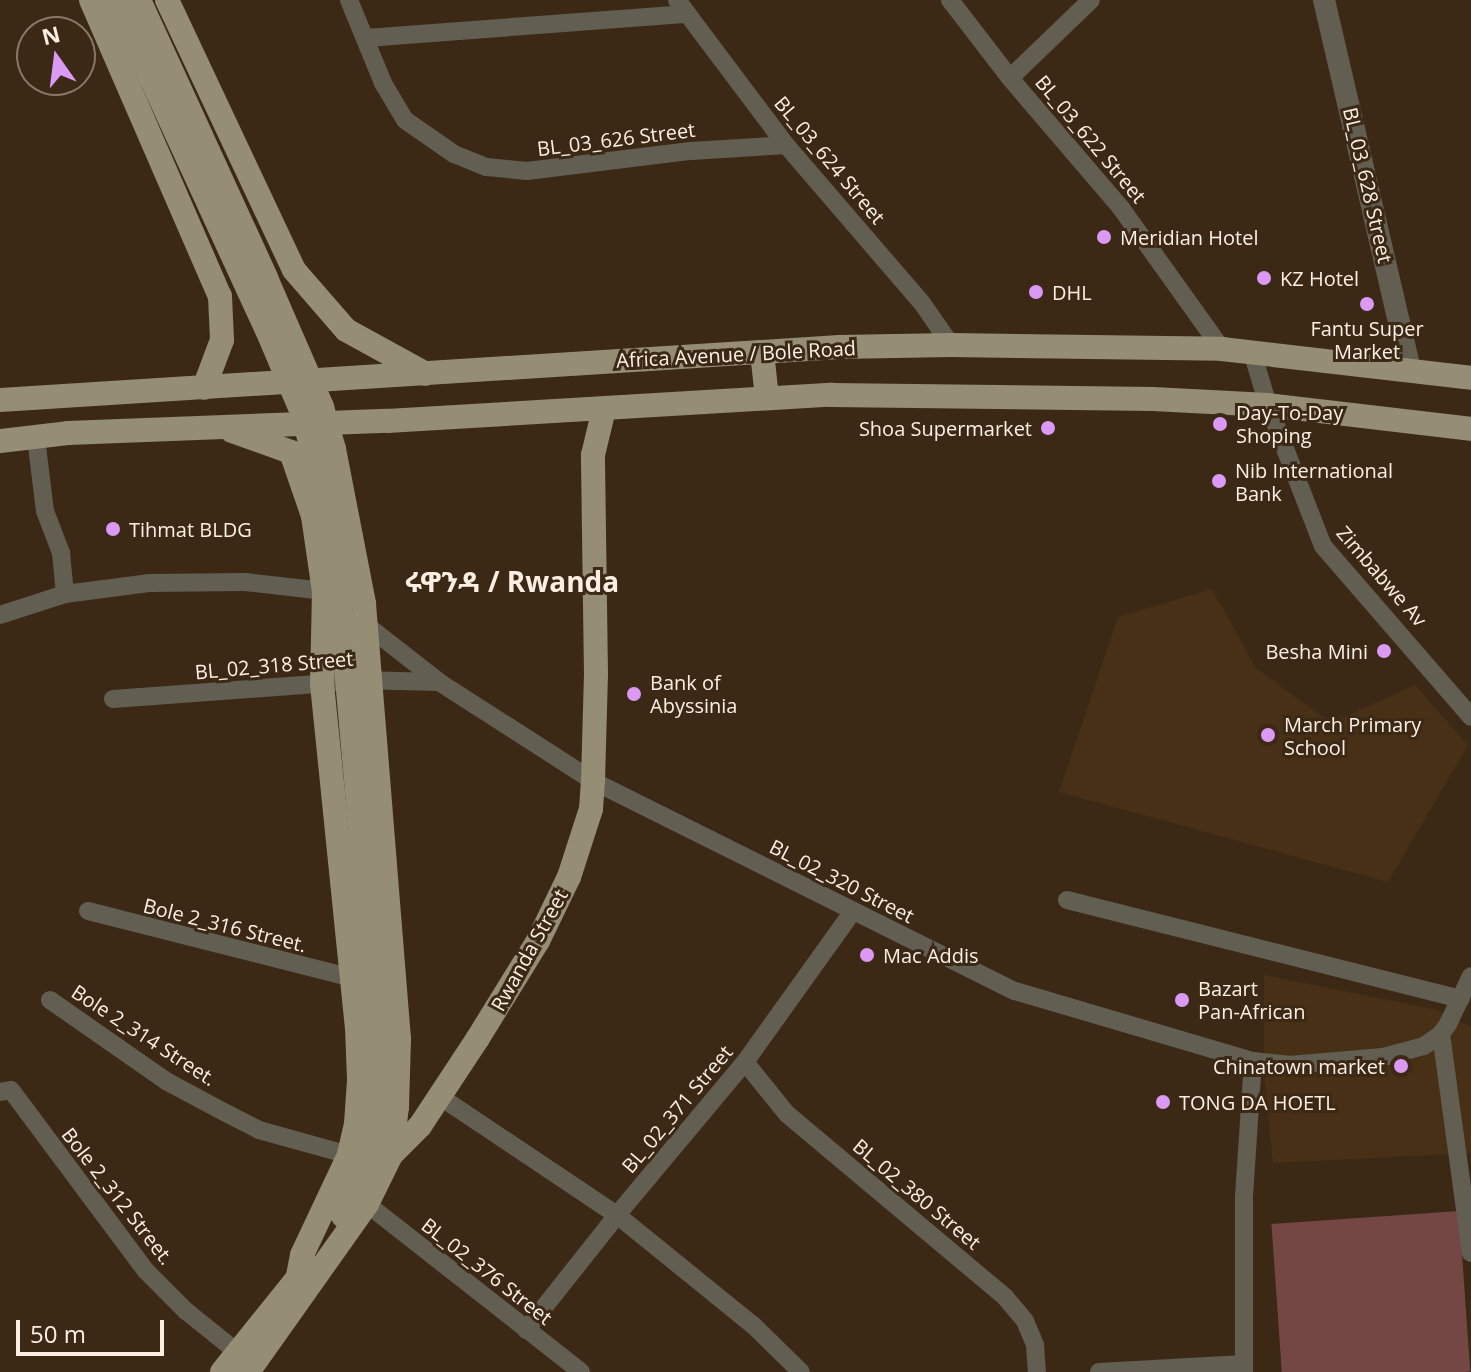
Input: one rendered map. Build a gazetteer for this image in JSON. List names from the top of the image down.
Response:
{
  "streets": {
    "main road": ["Africa Avenue / Bole Road", "Rwanda Street"],
    "street": [
      "BL_03_626 Street",
      "BL_03_622 Street",
      "BL_03_624 Street",
      "BL_03_628 Street",
      "Zimbabwe Av",
      "BL_02_318 Street",
      "BL_02_320 Street",
      "Bole 2_316 Street.",
      "Bole 2_314 Street.",
      "BL_02_371 Street",
      "BL_02_380 Street",
      "Bole 2_312 Street.",
      "BL_02_376 Street"
    ]
  },
  "crossings": [
    ["BL_03_626 Street", "BL_03_624 Street"],
    ["BL_03_622 Street", "Africa Avenue / Bole Road"],
    ["BL_03_624 Street", "Africa Avenue / Bole Road"],
    ["BL_03_628 Street", "Africa Avenue / Bole Road"],
    ["Africa Avenue / Bole Road", "Zimbabwe Av"],
    ["BL_02_318 Street", "BL_02_320 Street"],
    ["BL_02_318 Street", "Rwanda Street"],
    ["BL_02_320 Street", "Rwanda Street"],
    ["BL_02_320 Street", "BL_02_371 Street"],
    ["Bole 2_316 Street.", "Rwanda Street"],
    ["Rwanda Street", "Bole 2_314 Street."],
    ["Rwanda Street", "Bole 2_312 Street."],
    ["Rwanda Street", "BL_02_376 Street"],
    ["BL_02_371 Street", "BL_02_380 Street"],
    ["BL_02_371 Street", "BL_02_376 Street"]
  ],
  "districts": ["ሩዋንዳ / Rwanda"],
  "places": [
    "Meridian Hotel",
    "KZ Hotel",
    "DHL",
    "Fantu Super Market",
    "Day-To-Day Shoping",
    "Shoa Supermarket",
    "Nib International Bank",
    "Tihmat BLDG",
    "Besha Mini",
    "Bank of Abyssinia",
    "March Primary School",
    "Mac Addis",
    "Bazart Pan-African",
    "Chinatown market",
    "TONG DA HOETL"
  ],
  "scale_bar": "50 m",
  "north": "top"
}
